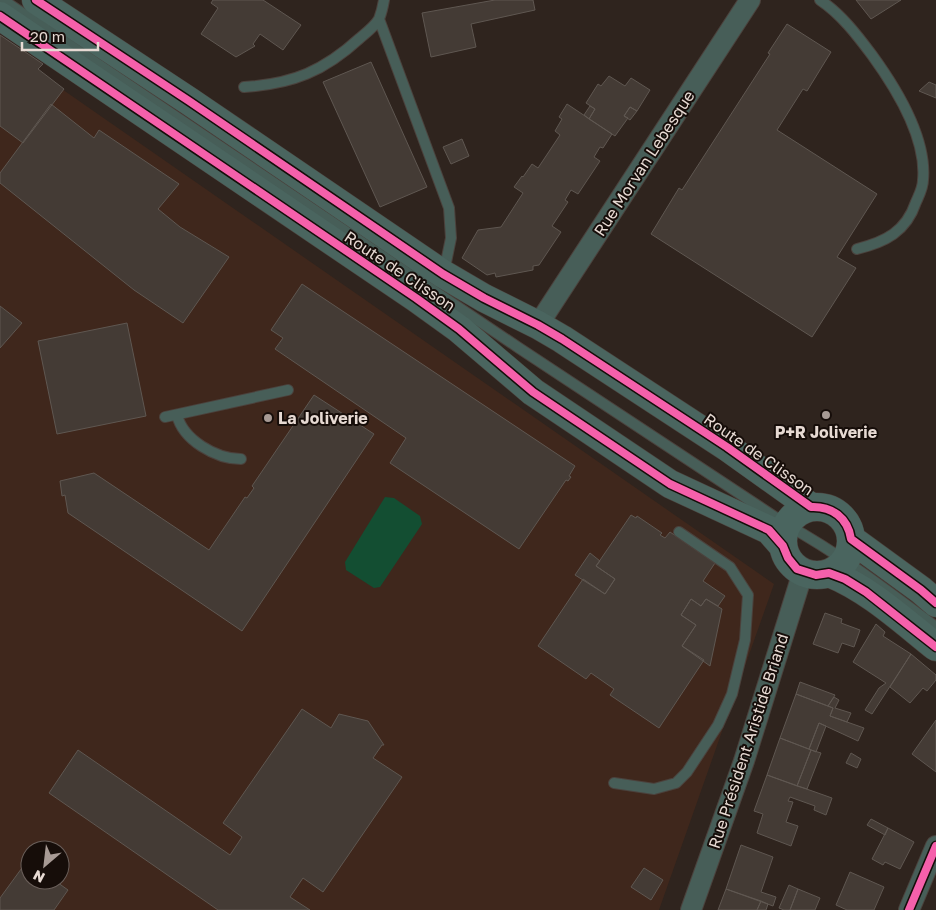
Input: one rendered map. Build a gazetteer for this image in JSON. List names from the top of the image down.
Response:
{
  "streets": {
    "main road": ["Route de Clisson"],
    "street": ["Rue Morvan Lebesque", "Rue Président Aristide Briand"]
  },
  "crossings": [
    ["Rue Morvan Lebesque", "Route de Clisson"],
    ["Route de Clisson", "Rue Président Aristide Briand"]
  ],
  "places": ["P+R Joliverie", "La Joliverie"],
  "scale_bar": "20 m",
  "north": "bottom left"
}
